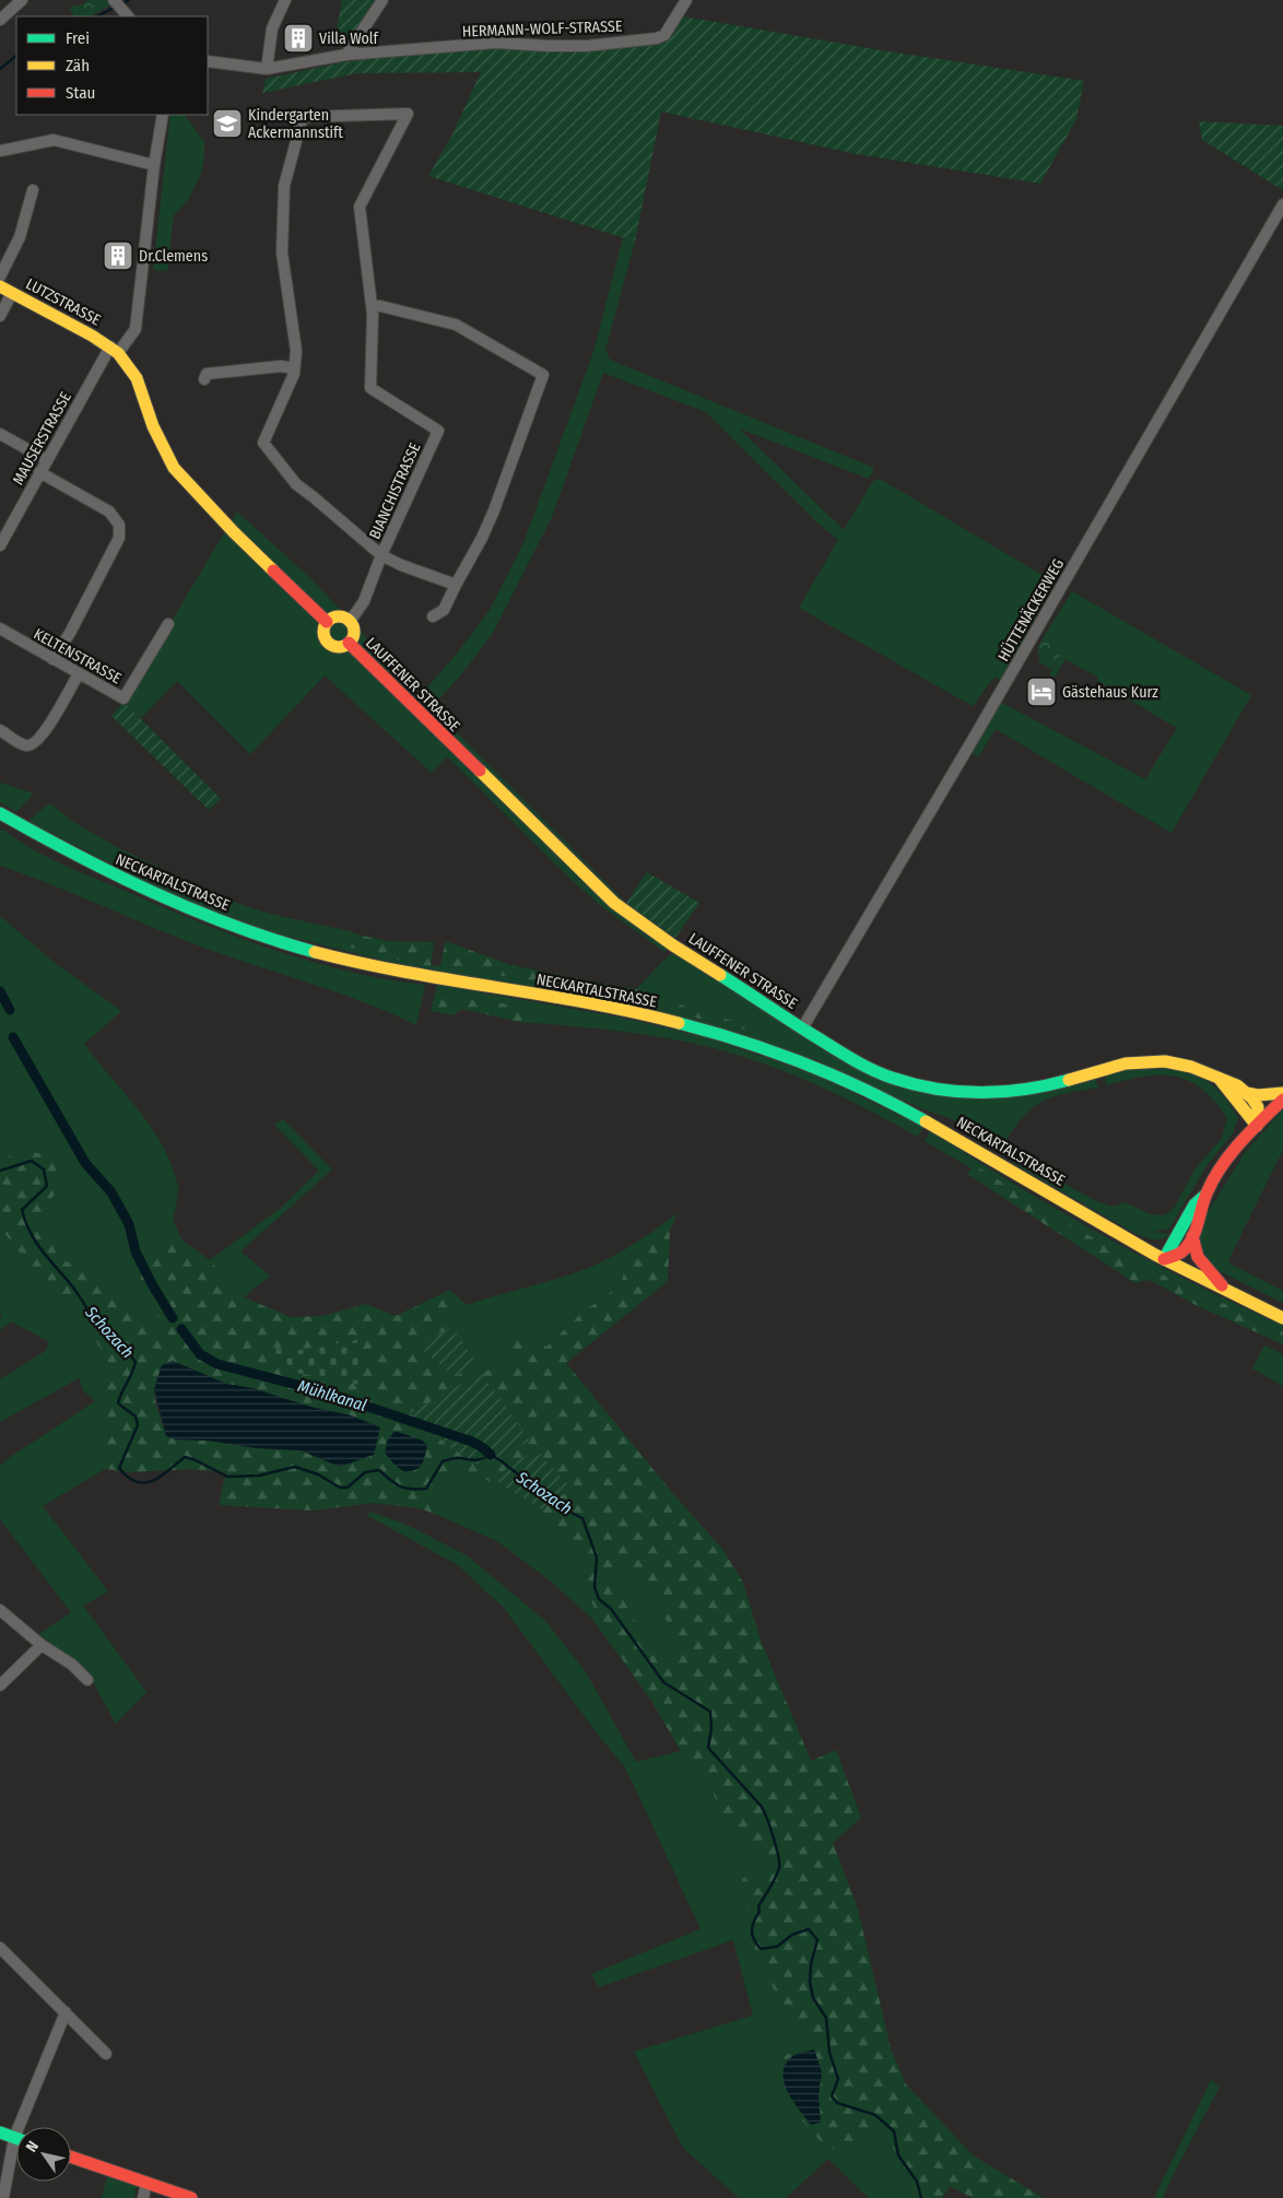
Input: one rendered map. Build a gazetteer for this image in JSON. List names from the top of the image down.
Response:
{
  "streets": {
    "street": [
      "HERMANN-WOLF-STRASSE",
      "LUTZSTRASSE",
      "MAUSERSTRASSE",
      "BIANCHISTRASSE",
      "HÜTTENÄCKERWEG",
      "KELTENSTRASSE",
      "LAUFFENER STRASSE",
      "NECKARTALSTRASSE"
    ]
  },
  "crossings": [
    ["LUTZSTRASSE", "MAUSERSTRASSE"],
    ["BIANCHISTRASSE", "LAUFFENER STRASSE"],
    ["HÜTTENÄCKERWEG", "LAUFFENER STRASSE"]
  ],
  "water": ["Schozach", "Mühlkanal"],
  "places": {
    "building": ["Villa Wolf", "Dr.Clemens"],
    "school or university": ["Kindergarten Ackermannstift"],
    "hotel": ["Gästehaus Kurz"]
  },
  "legend": ["Frei", "Zäh", "Stau"],
  "north": "top left"
}
